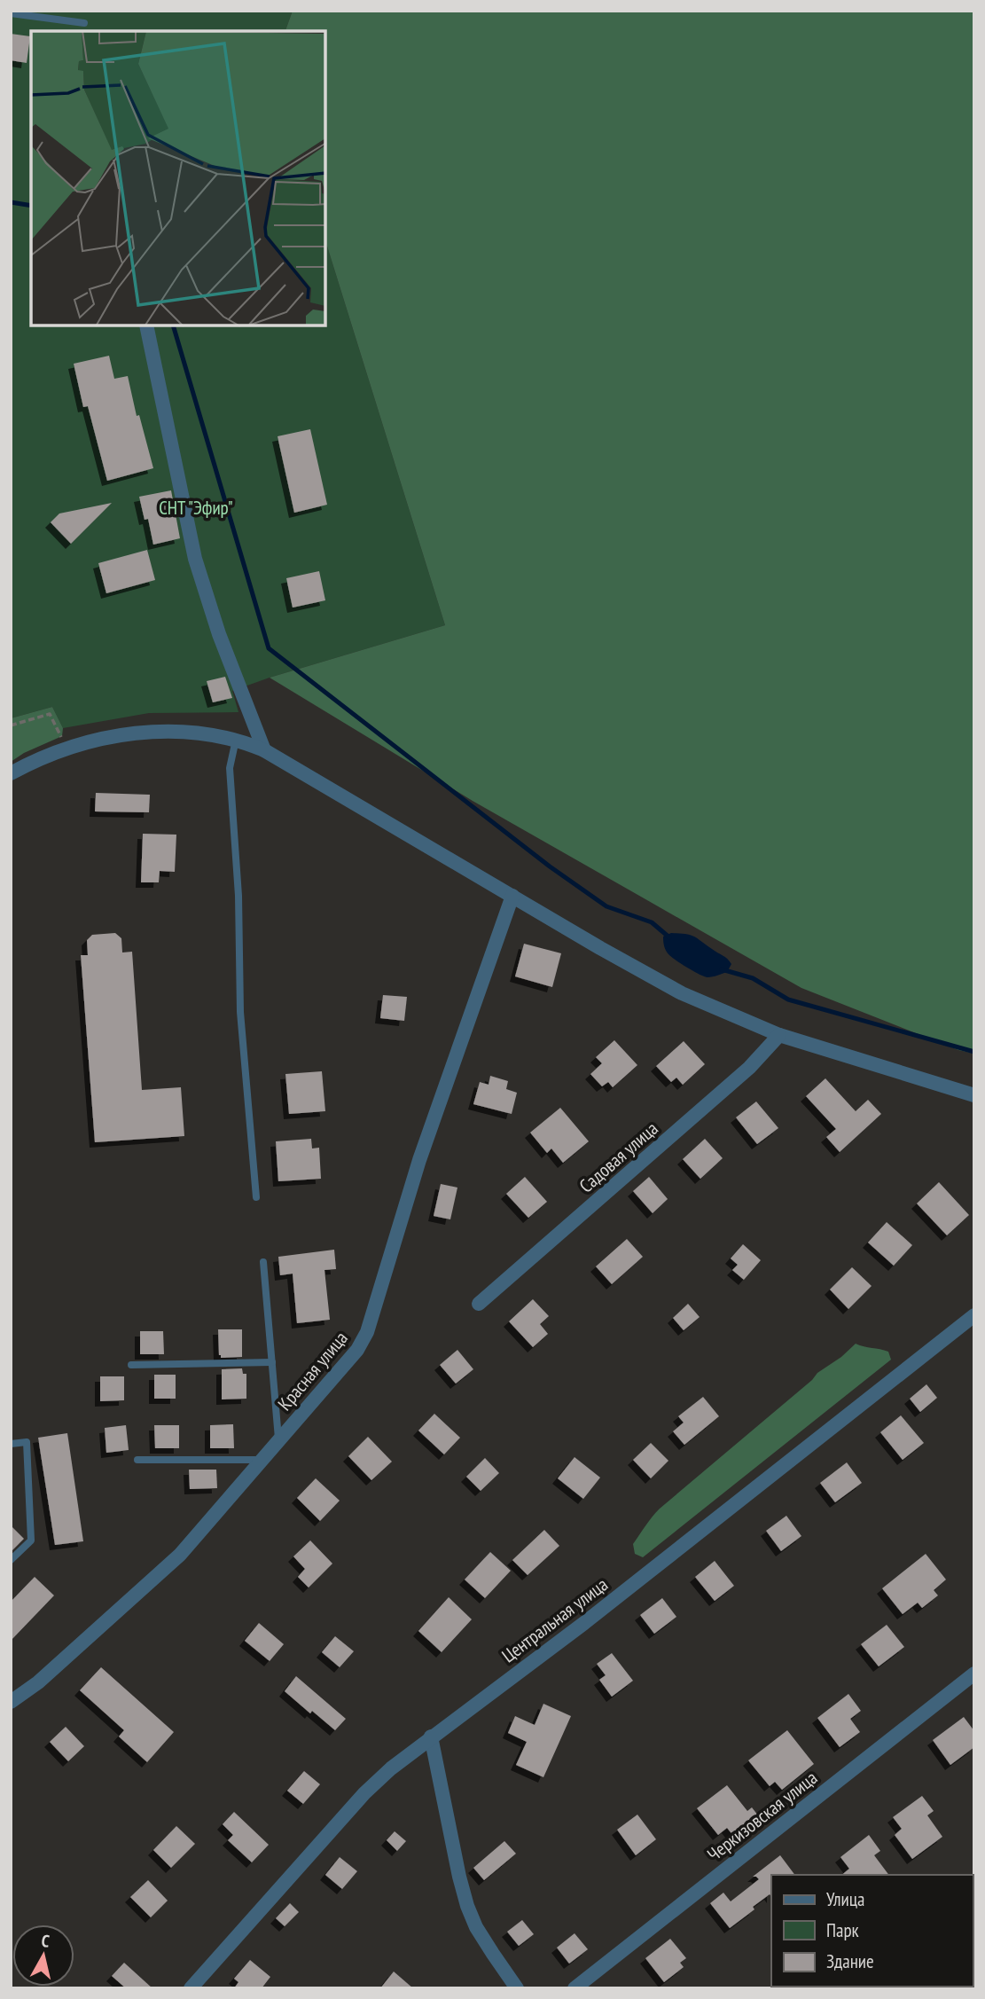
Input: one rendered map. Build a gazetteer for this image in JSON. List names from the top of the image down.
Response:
{
  "streets": {
    "street": [
      "Садовая улица",
      "Красная улица",
      "Центральная улица",
      "Черкизовская улица"
    ]
  },
  "parks": ["СНТ \"Эфир\""],
  "legend": ["Улица", "Парк", "Здание"],
  "north": "top"
}
